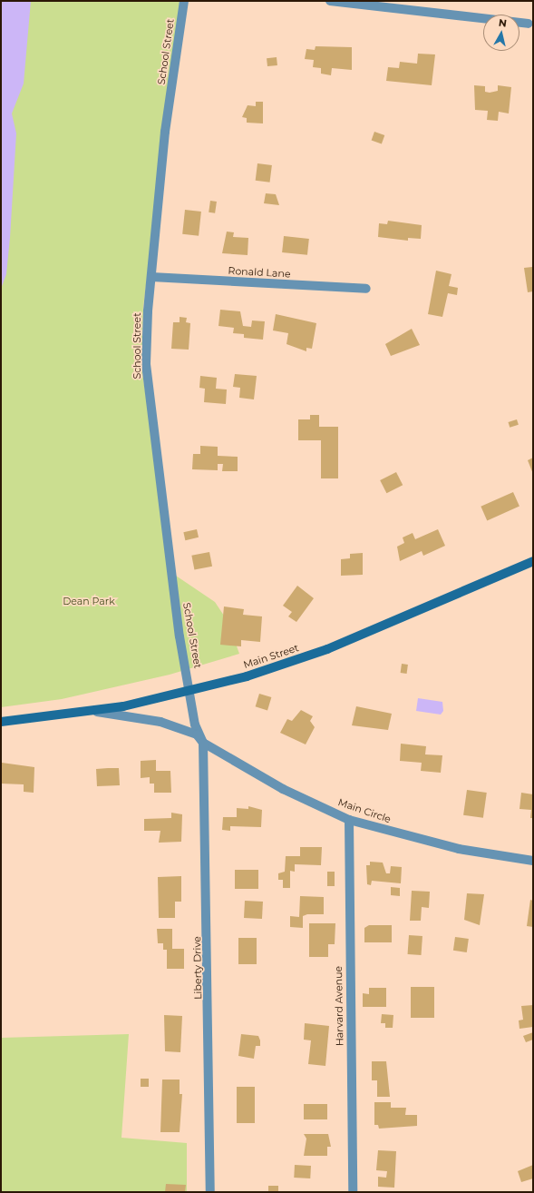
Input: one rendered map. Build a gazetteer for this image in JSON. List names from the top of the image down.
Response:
{
  "streets": {
    "main road": ["Main Street"],
    "street": [
      "School Street",
      "Ronald Lane",
      "Main Circle",
      "Liberty Drive",
      "Harvard Avenue"
    ]
  },
  "crossings": [
    ["School Street", "Ronald Lane"],
    ["School Street", "Main Street"],
    ["Main Street", "Main Circle"],
    ["Main Circle", "Liberty Drive"],
    ["Main Circle", "Harvard Avenue"]
  ],
  "parks": ["Dean Park"],
  "north": "top"
}
